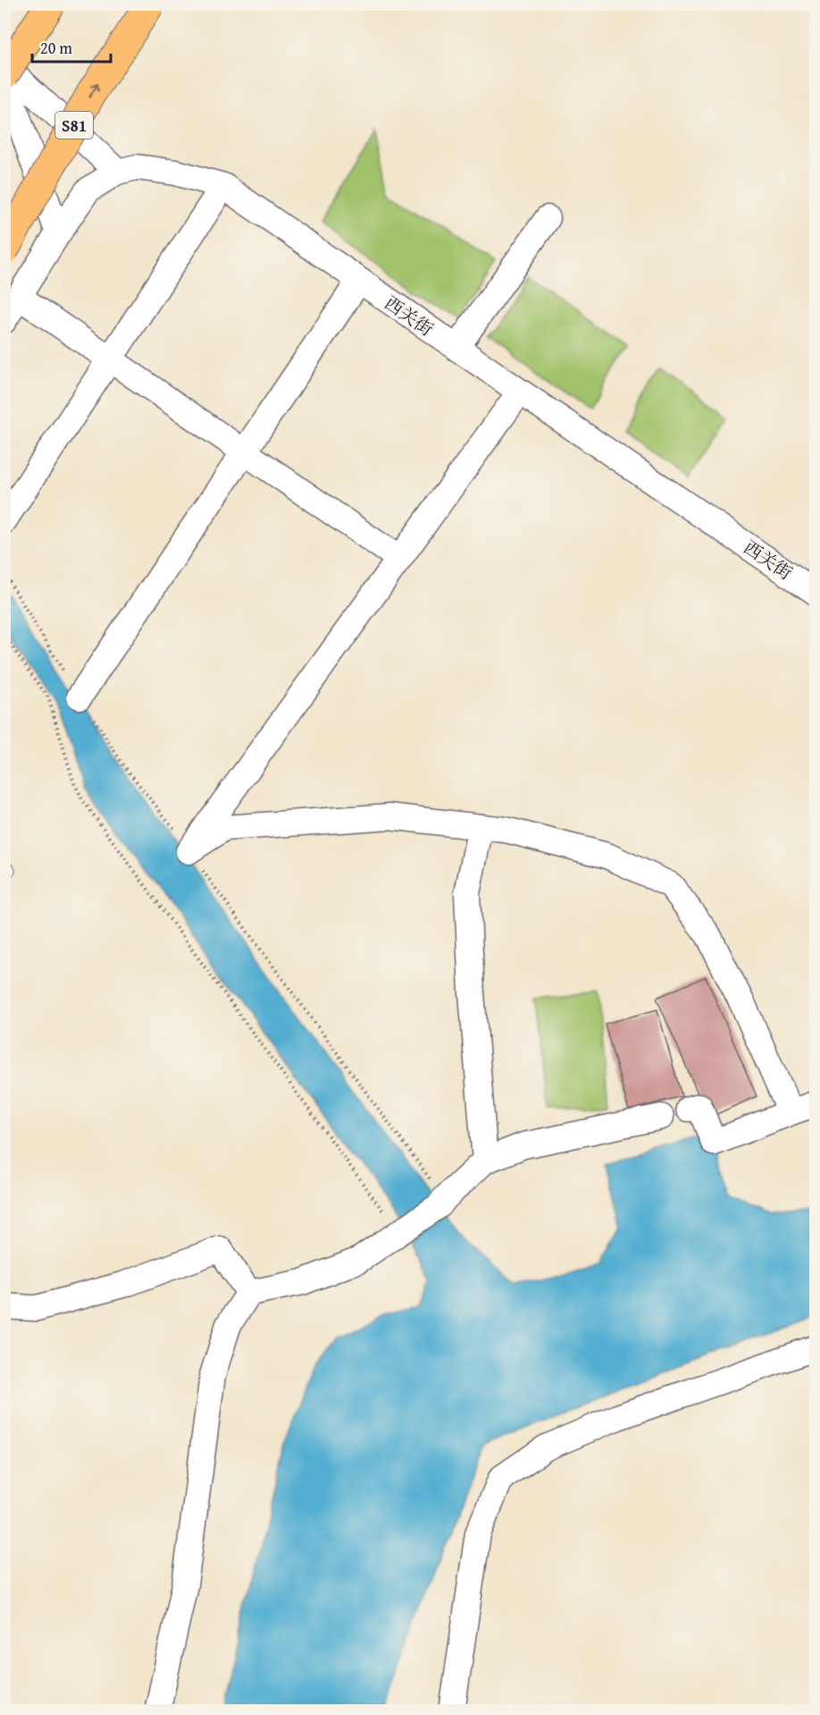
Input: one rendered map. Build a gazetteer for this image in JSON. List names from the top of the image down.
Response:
{
  "streets": {
    "highway": ["S81"],
    "street": ["西关街"]
  },
  "scale_bar": "20 m"
}
